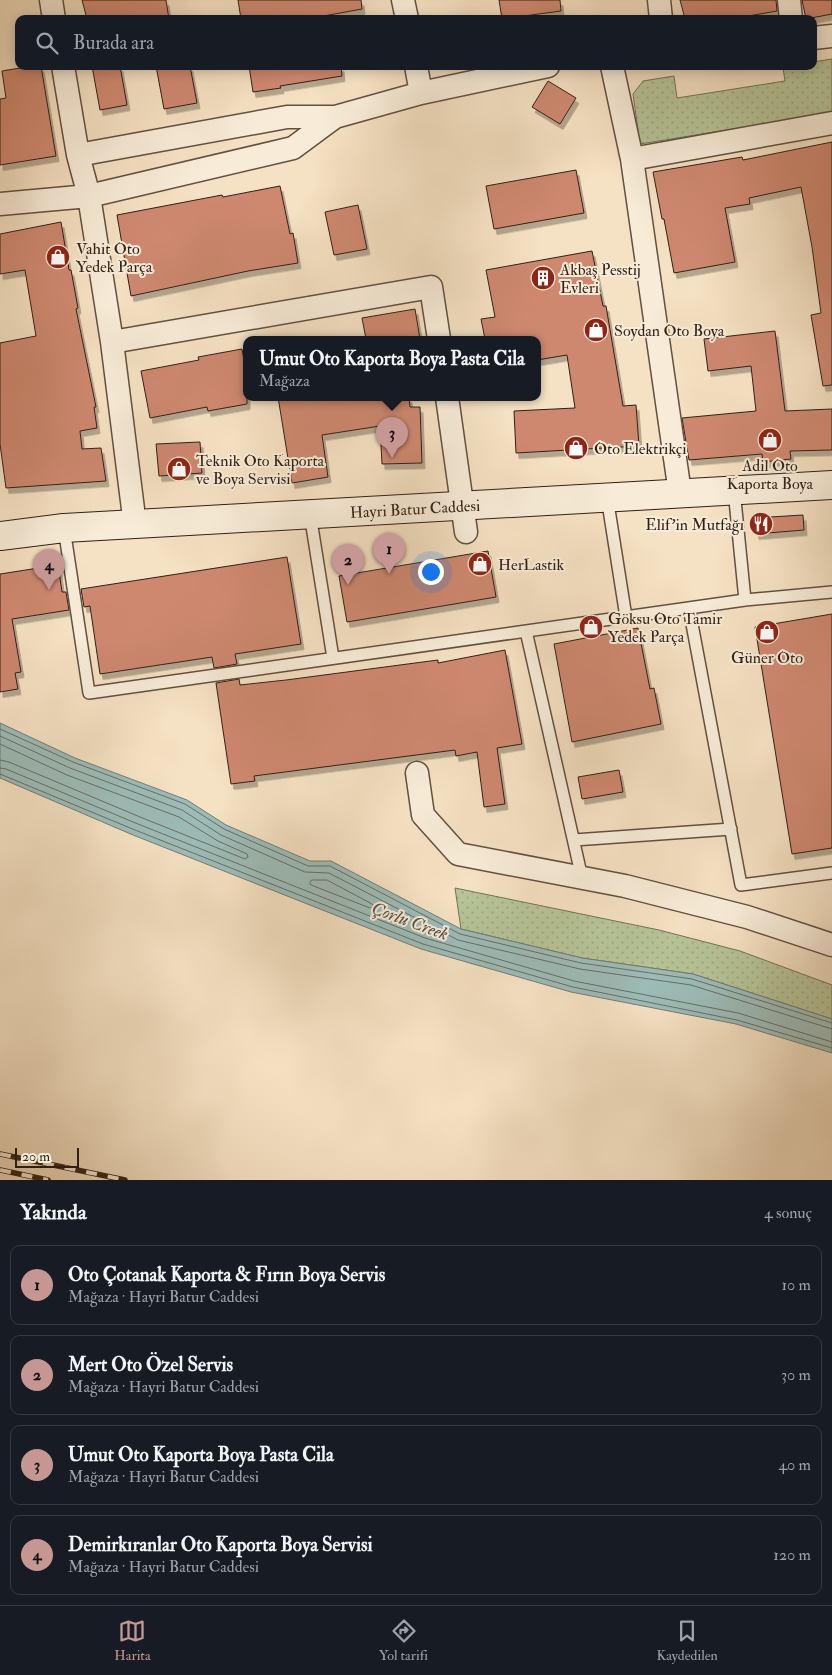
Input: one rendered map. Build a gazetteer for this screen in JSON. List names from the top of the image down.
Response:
{
  "streets": {
    "main road": ["Hayri Batur Caddesi"]
  },
  "water": ["Çorlu Creek"],
  "places": {
    "shop": [
      "Vahit Oto Yedek Parça",
      "Soydan Oto Boya",
      "Adil Oto Kaporta Boya",
      "Oto Elektrikçi",
      "Teknik Oto Kaporta ve Boya Servisi",
      "HerLastik",
      "Göksu Oto Tamir Yedek Parça",
      "Güner Oto"
    ],
    "building": ["Akbaş Pesstij Evleri"],
    "restaurant": ["Elif'in Mutfağı"]
  },
  "scale_bar": "20 m",
  "page": {
    "search": "Burada ara",
    "popup": ["Umut Oto Kaporta Boya Pasta Cila", "Mağaza"],
    "pins": [
      "3",
      "1",
      "2",
      "4"
    ],
    "scale": "20 m",
    "heading": ["Yakında", "4 sonuç"],
    "list": [
      {
        "mark": "1",
        "name": "Oto Çotanak Kaporta & Fırın Boya Servis",
        "note": "Mağaza · Hayri Batur Caddesi",
        "value": "10 m"
      },
      {
        "mark": "2",
        "name": "Mert Oto Özel Servis",
        "note": "Mağaza · Hayri Batur Caddesi",
        "value": "30 m"
      },
      {
        "mark": "3",
        "name": "Umut Oto Kaporta Boya Pasta Cila",
        "note": "Mağaza · Hayri Batur Caddesi",
        "value": "40 m"
      },
      {
        "mark": "4",
        "name": "Demirkıranlar Oto Kaporta Boya Servisi",
        "note": "Mağaza · Hayri Batur Caddesi",
        "value": "120 m"
      }
    ],
    "nav": ["Harita", "Yol tarifi", "Kaydedilen"]
  }
}
